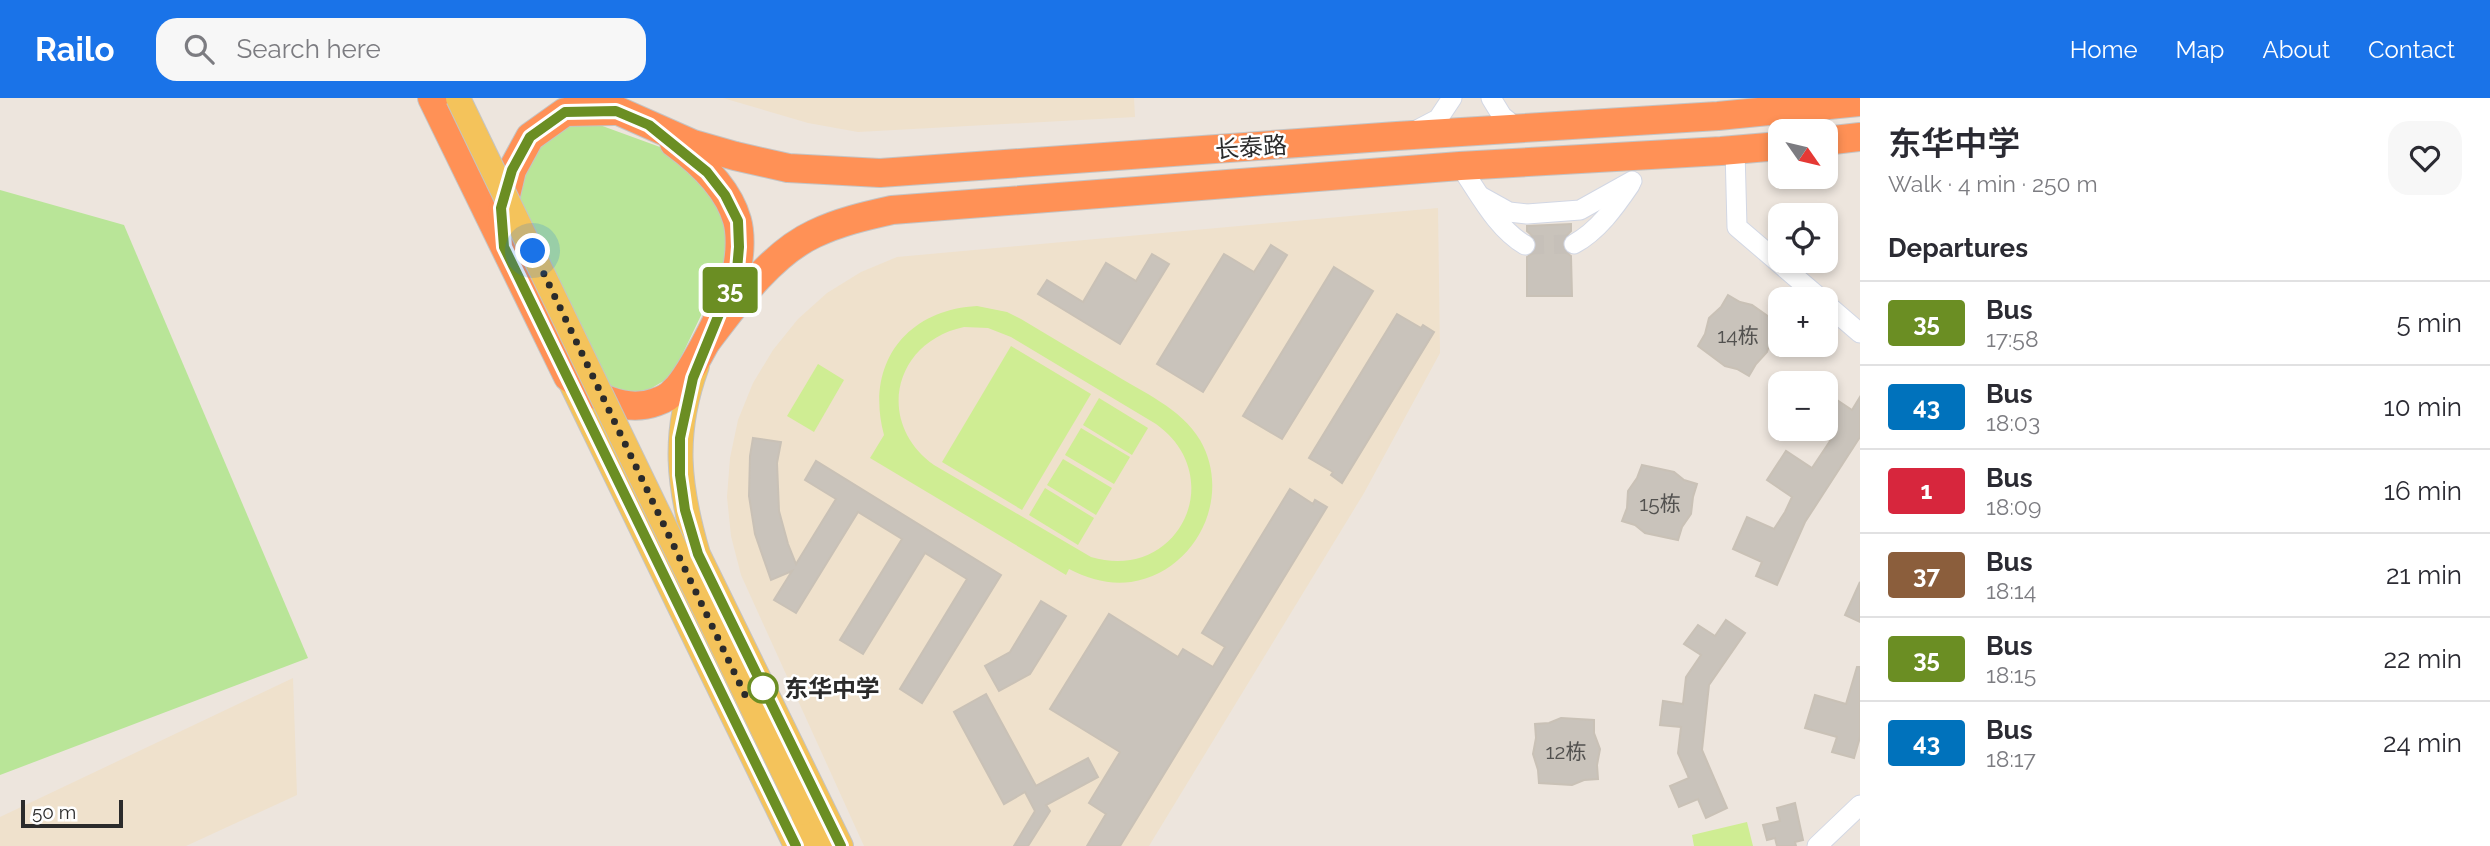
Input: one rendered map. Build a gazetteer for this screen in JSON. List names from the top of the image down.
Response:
{
  "streets": {
    "highway": ["长泰路"]
  },
  "places": ["东华中学"],
  "lines": ["bus line 35"],
  "house_numbers": ["14栋", "15栋", "12栋"],
  "scale_bar": "50 m",
  "north": "bottom right",
  "page": {
    "header": "Railo",
    "search": "Search here",
    "nav": [
      "Home",
      "Map",
      "About",
      "Contact"
    ],
    "on_map": "35",
    "heading": [
      ["东华中学", "Walk · 4 min · 250 m"],
      "Departures"
    ],
    "map_buttons": ["+", "−"],
    "list": [
      {
        "mark": "35",
        "name": "Bus",
        "note": "17:58",
        "value": "5 min"
      },
      {
        "mark": "43",
        "name": "Bus",
        "note": "18:03",
        "value": "10 min"
      },
      {
        "mark": "1",
        "name": "Bus",
        "note": "18:09",
        "value": "16 min"
      },
      {
        "mark": "37",
        "name": "Bus",
        "note": "18:14",
        "value": "21 min"
      },
      {
        "mark": "35",
        "name": "Bus",
        "note": "18:15",
        "value": "22 min"
      },
      {
        "mark": "43",
        "name": "Bus",
        "note": "18:17",
        "value": "24 min"
      }
    ],
    "scale": "50 m"
  }
}
